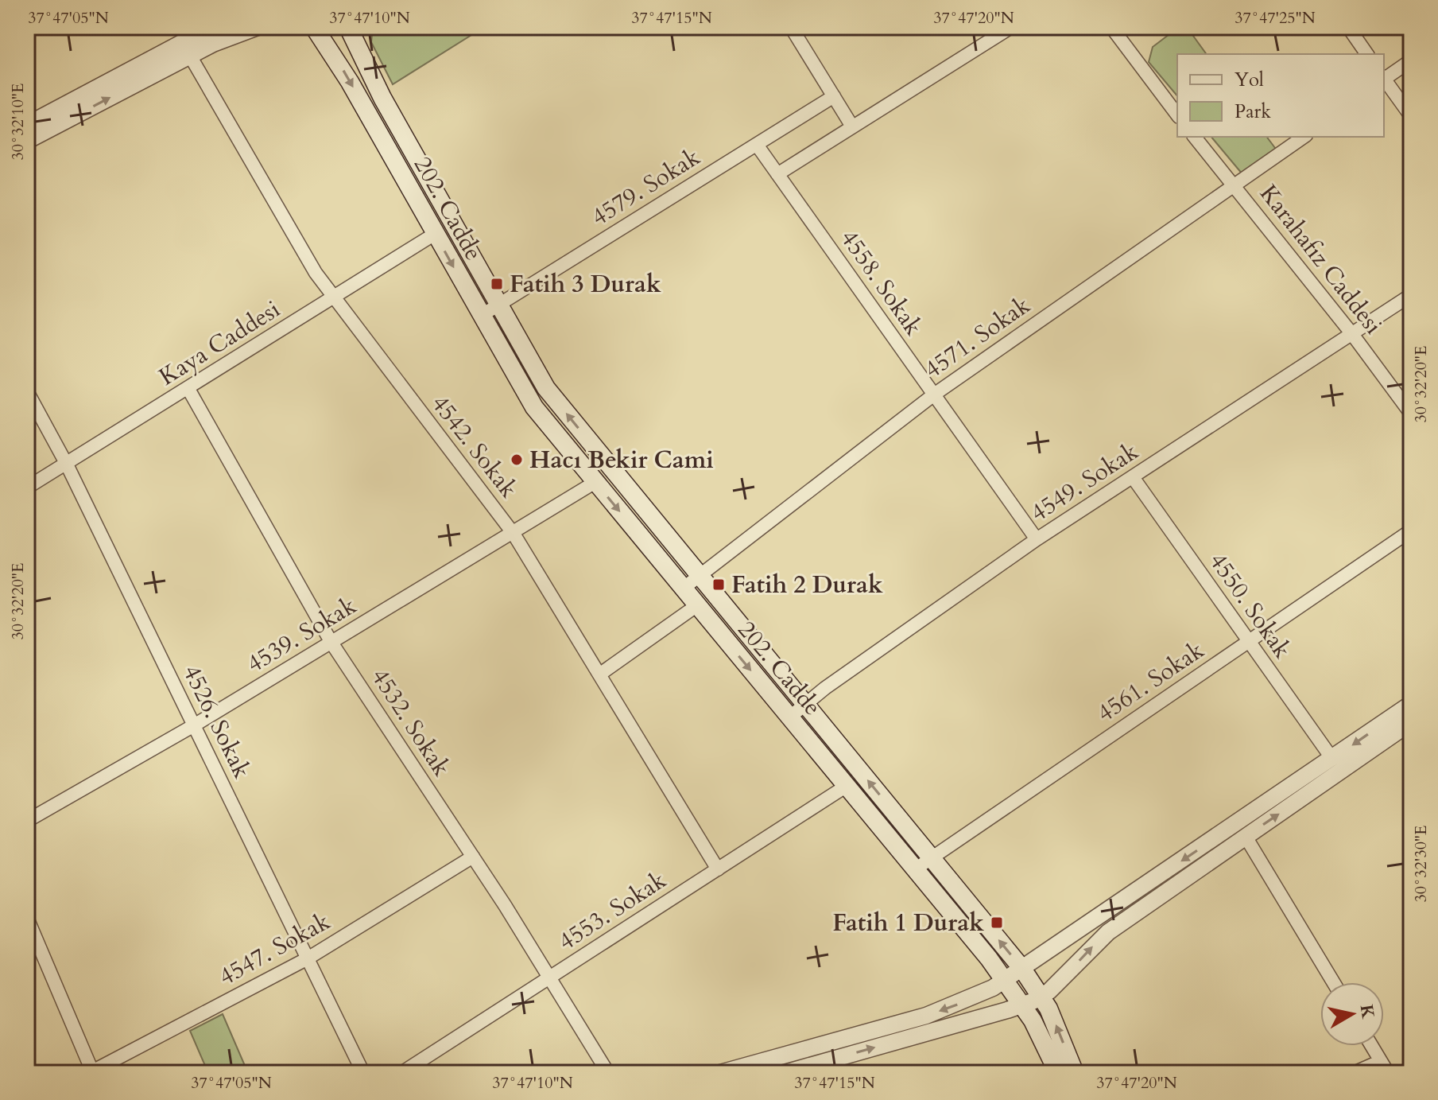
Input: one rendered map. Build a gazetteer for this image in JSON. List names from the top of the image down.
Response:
{
  "streets": {
    "main road": ["202. Cadde"],
    "street": [
      "4579. Sokak",
      "Karahafız Caddesi",
      "4558. Sokak",
      "4571. Sokak",
      "Kaya Caddesi",
      "4542. Sokak",
      "4549. Sokak",
      "4550. Sokak",
      "4539. Sokak",
      "4561. Sokak",
      "4526. Sokak",
      "4532. Sokak",
      "4553. Sokak",
      "4547. Sokak"
    ]
  },
  "crossings": [
    ["4579. Sokak", "202. Cadde"],
    ["4579. Sokak", "4558. Sokak"],
    ["202. Cadde", "4571. Sokak"],
    ["202. Cadde", "Kaya Caddesi"],
    ["202. Cadde", "4549. Sokak"],
    ["202. Cadde", "4539. Sokak"],
    ["202. Cadde", "4561. Sokak"],
    ["202. Cadde", "4553. Sokak"],
    ["Karahafız Caddesi", "4571. Sokak"],
    ["Karahafız Caddesi", "4549. Sokak"],
    ["4558. Sokak", "4571. Sokak"],
    ["4558. Sokak", "4549. Sokak"],
    ["Kaya Caddesi", "4542. Sokak"],
    ["Kaya Caddesi", "4526. Sokak"],
    ["Kaya Caddesi", "4532. Sokak"],
    ["4542. Sokak", "4539. Sokak"],
    ["4542. Sokak", "4553. Sokak"],
    ["4549. Sokak", "4550. Sokak"],
    ["4550. Sokak", "4561. Sokak"],
    ["4539. Sokak", "4526. Sokak"],
    ["4539. Sokak", "4532. Sokak"],
    ["4526. Sokak", "4547. Sokak"],
    ["4532. Sokak", "4553. Sokak"],
    ["4532. Sokak", "4547. Sokak"]
  ],
  "places": {
    "transit": ["Fatih 3 Durak", "Fatih 2 Durak", "Fatih 1 Durak"],
    "other": ["Hacı Bekir Cami"]
  },
  "legend": ["Yol", "Park"],
  "north": "right",
  "coordinates": [
    "37°47'05\"N",
    "37°47'10\"N",
    "37°47'15\"N",
    "37°47'20\"N",
    "37°47'25\"N",
    "30°32'10\"E",
    "30°32'20\"E",
    "30°32'30\"E"
  ]
}
